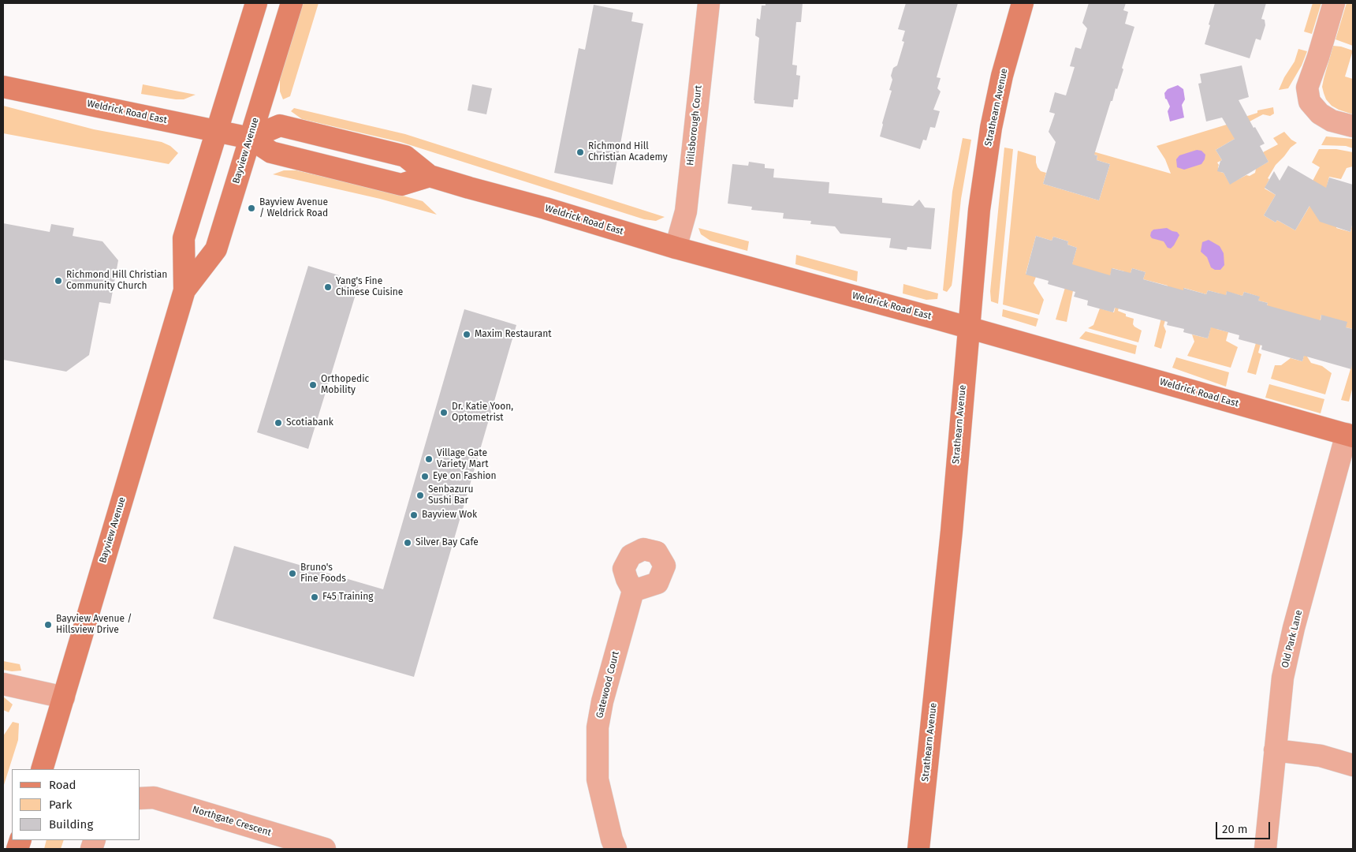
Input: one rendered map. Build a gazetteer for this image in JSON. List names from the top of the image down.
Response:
{
  "streets": {
    "street": [
      "Strathearn Avenue",
      "Weldrick Road East",
      "Hillsborough Court",
      "Bayview Avenue",
      "Old Park Lane",
      "Gatewood Court",
      "Northgate Crescent"
    ]
  },
  "crossings": [
    ["Strathearn Avenue", "Weldrick Road East"],
    ["Weldrick Road East", "Hillsborough Court"],
    ["Weldrick Road East", "Bayview Avenue"],
    ["Weldrick Road East", "Old Park Lane"]
  ],
  "places": [
    "Richmond Hill Christian Academy",
    "Bayview Avenue / Weldrick Road",
    "Richmond Hill Christian Community Church",
    "Yang's Fine Chinese Cuisine",
    "Maxim Restaurant",
    "Orthopedic Mobility",
    "Dr. Katie Yoon, Optometrist",
    "Scotiabank",
    "Village Gate Variety Mart",
    "Eye on Fashion",
    "Senbazuru Sushi Bar",
    "Bayview Wok",
    "Silver Bay Cafe",
    "Bruno's Fine Foods",
    "F45 Training",
    "Bayview Avenue / Hillsview Drive"
  ],
  "legend": ["Road", "Park", "Building"],
  "scale_bar": "20 m"
}
